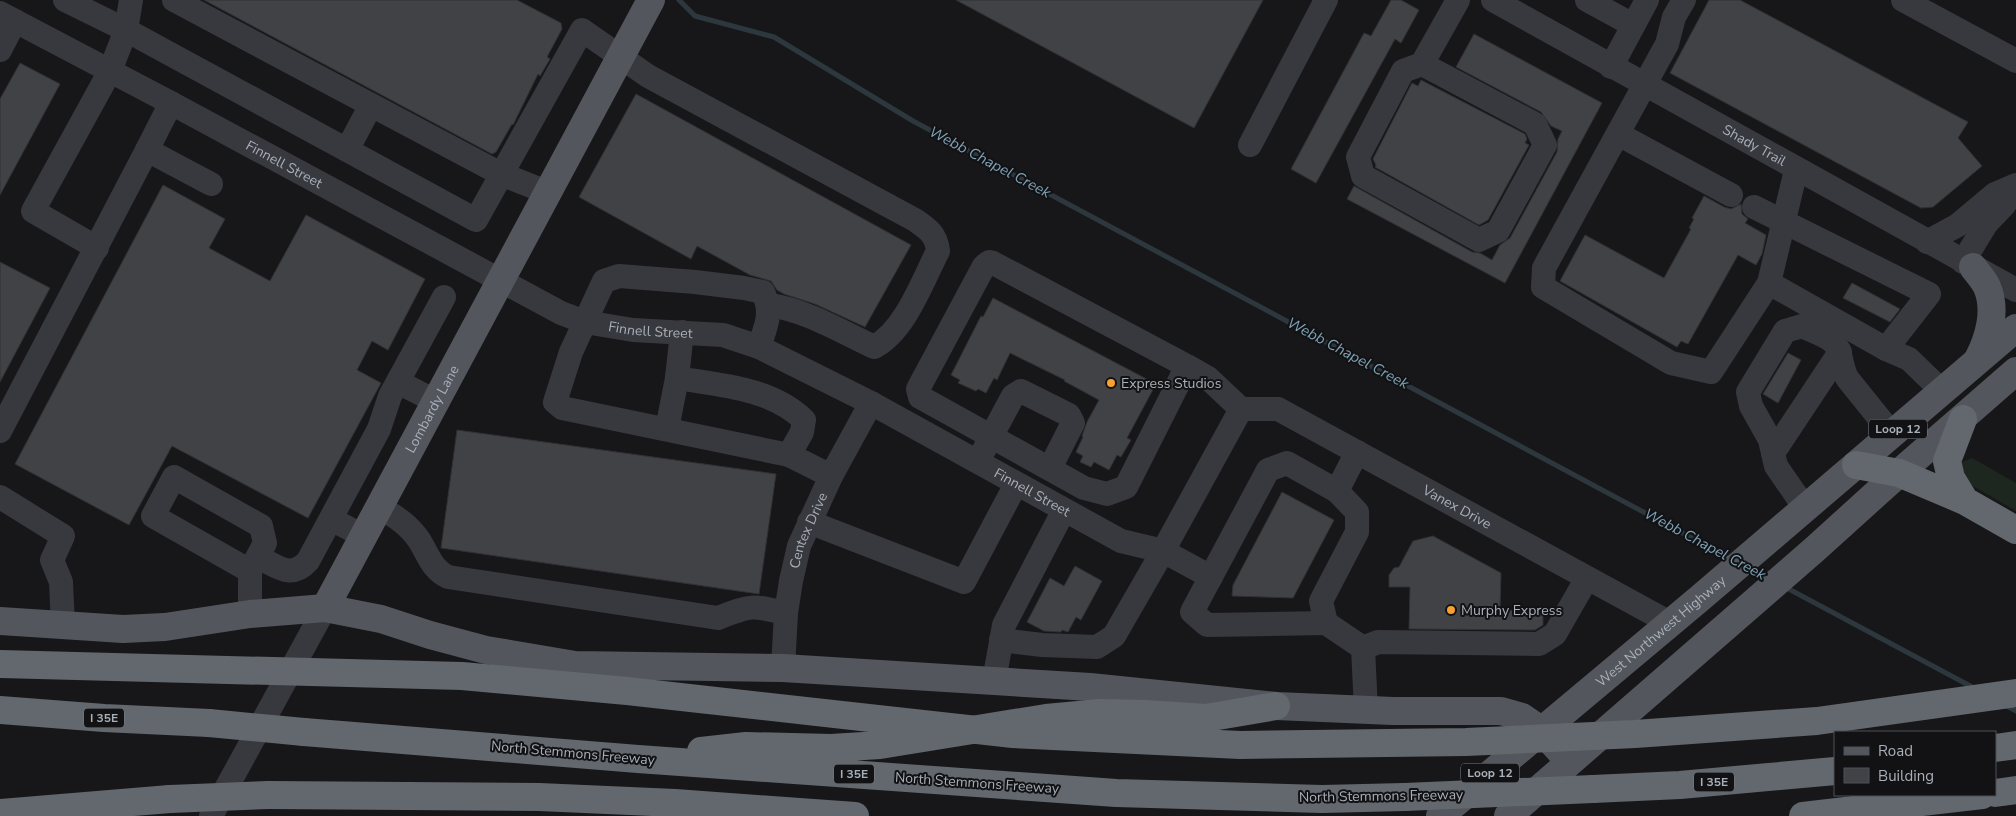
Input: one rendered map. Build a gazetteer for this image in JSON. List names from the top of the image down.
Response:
{
  "streets": {
    "highway": ["I 35E", "North Stemmons Freeway"],
    "main road": ["Lombardy Lane", "Loop 12", "West Northwest Highway"],
    "street": [
      "Shady Trail",
      "Finnell Street",
      "Vanex Drive",
      "Centex Drive"
    ]
  },
  "crossings": [
    ["Finnell Street", "Lombardy Lane"],
    ["Finnell Street", "Centex Drive"],
    ["Vanex Drive", "West Northwest Highway"]
  ],
  "water": ["Webb Chapel Creek"],
  "places": ["Express Studios", "Murphy Express"],
  "legend": ["Road", "Building"]
}
